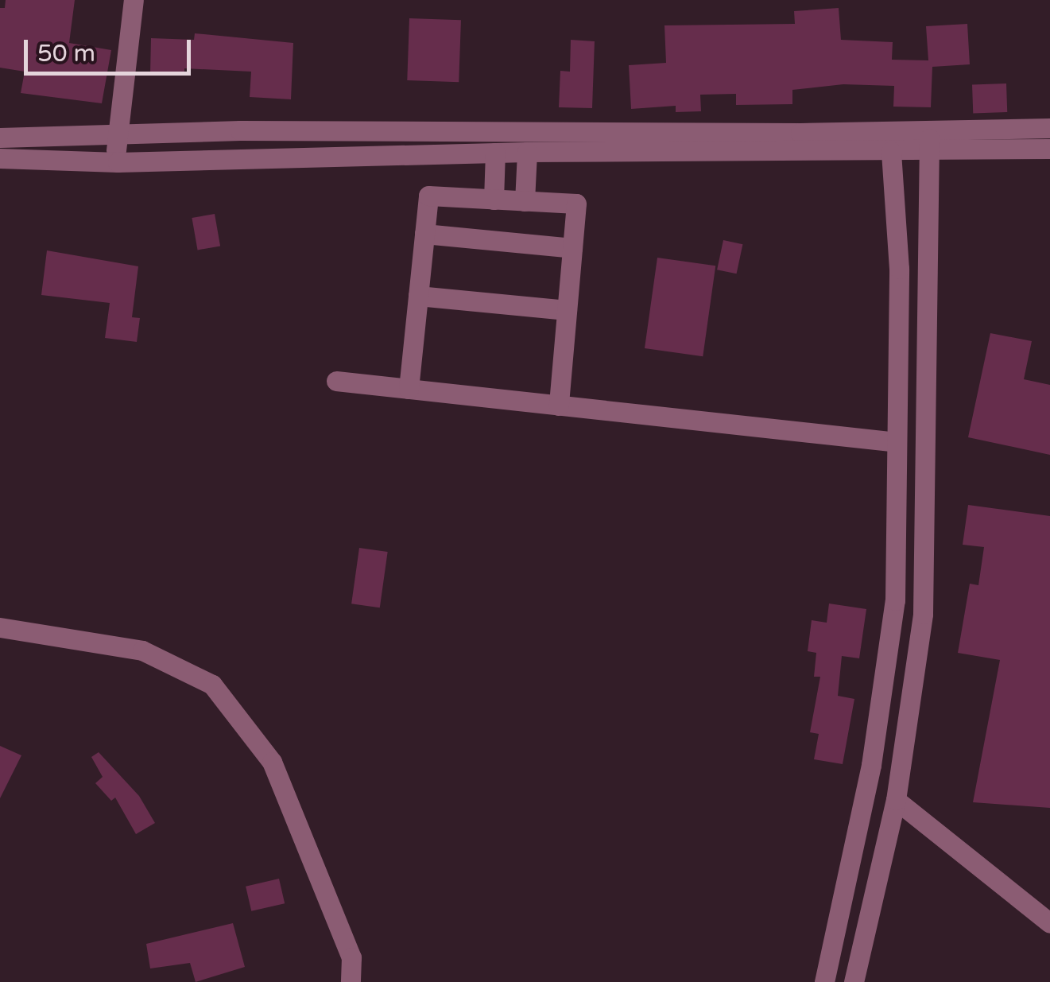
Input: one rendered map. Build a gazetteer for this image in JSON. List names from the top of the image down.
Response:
{
  "scale_bar": "50 m"
}
